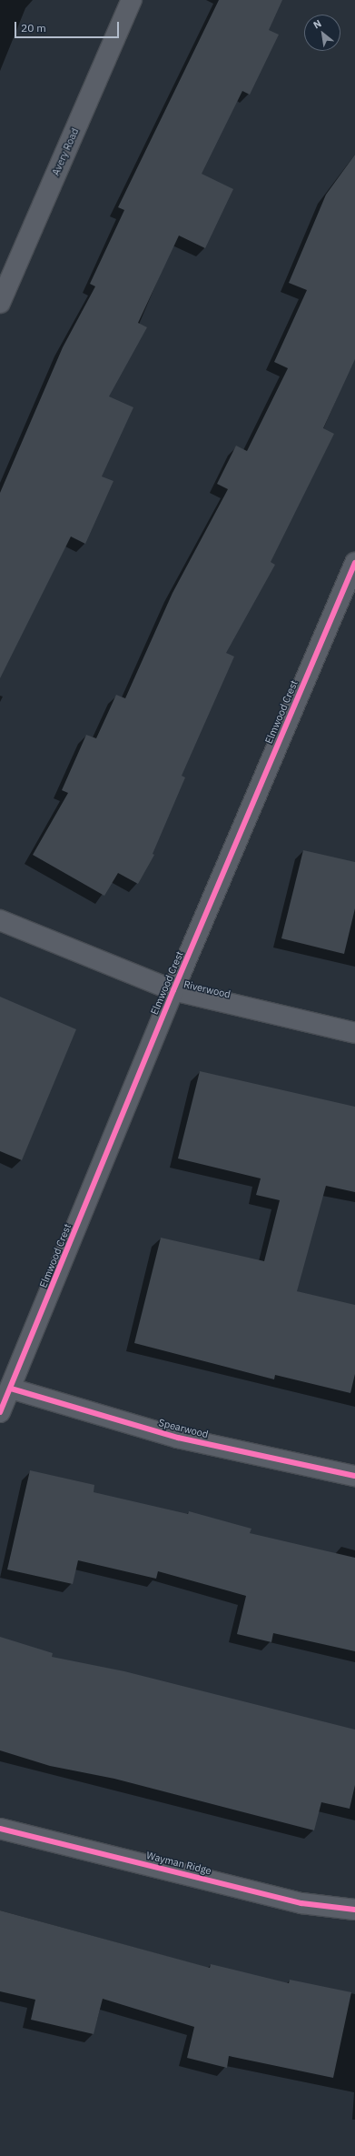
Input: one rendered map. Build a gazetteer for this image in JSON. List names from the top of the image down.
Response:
{
  "streets": {
    "street": [
      "Avery Road",
      "Elmwood Crest",
      "Riverwood",
      "Spearwood",
      "Wayman Ridge"
    ]
  },
  "crossings": [
    ["Elmwood Crest", "Riverwood"],
    ["Elmwood Crest", "Spearwood"]
  ],
  "scale_bar": "20 m",
  "north": "top left"
}
